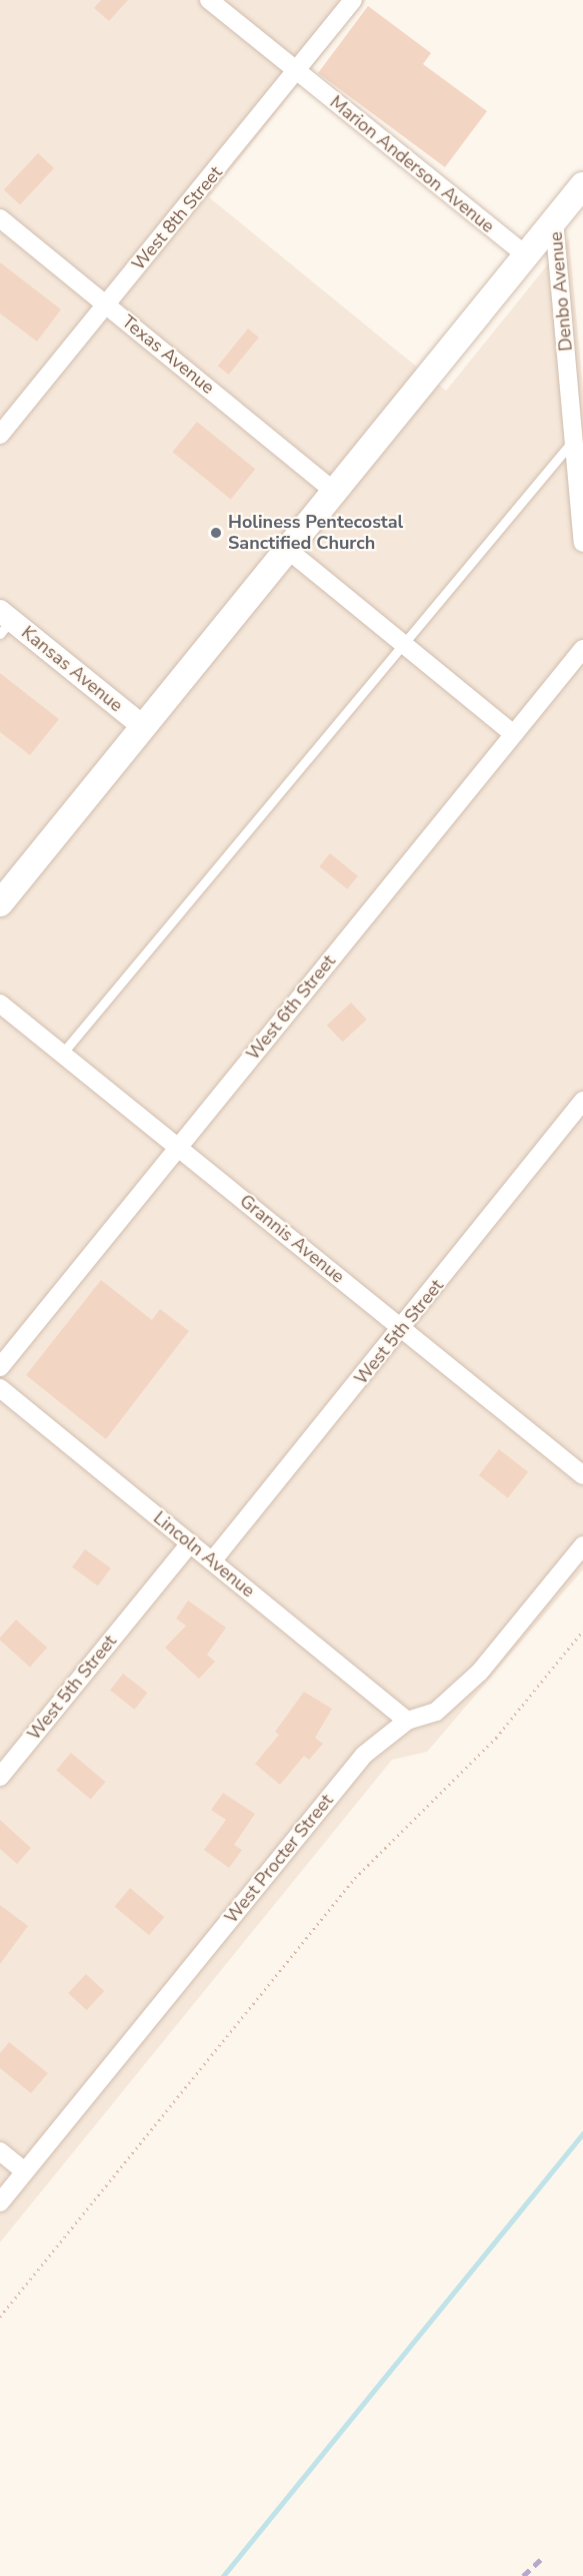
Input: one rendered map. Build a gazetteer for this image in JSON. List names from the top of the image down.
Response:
{
  "streets": {
    "street": [
      "Marion Anderson Avenue",
      "West 8th Street",
      "Denbo Avenue",
      "Texas Avenue",
      "Kansas Avenue",
      "West 6th Street",
      "Grannis Avenue",
      "West 5th Street",
      "Lincoln Avenue",
      "West Procter Street"
    ]
  },
  "crossings": [
    ["Marion Anderson Avenue", "West 8th Street"],
    ["West 8th Street", "Texas Avenue"],
    ["West 6th Street", "Grannis Avenue"],
    ["Grannis Avenue", "West 5th Street"],
    ["West 5th Street", "Lincoln Avenue"],
    ["Lincoln Avenue", "West Procter Street"]
  ],
  "places": ["Holiness Pentecostal Sanctified Church"]
}
